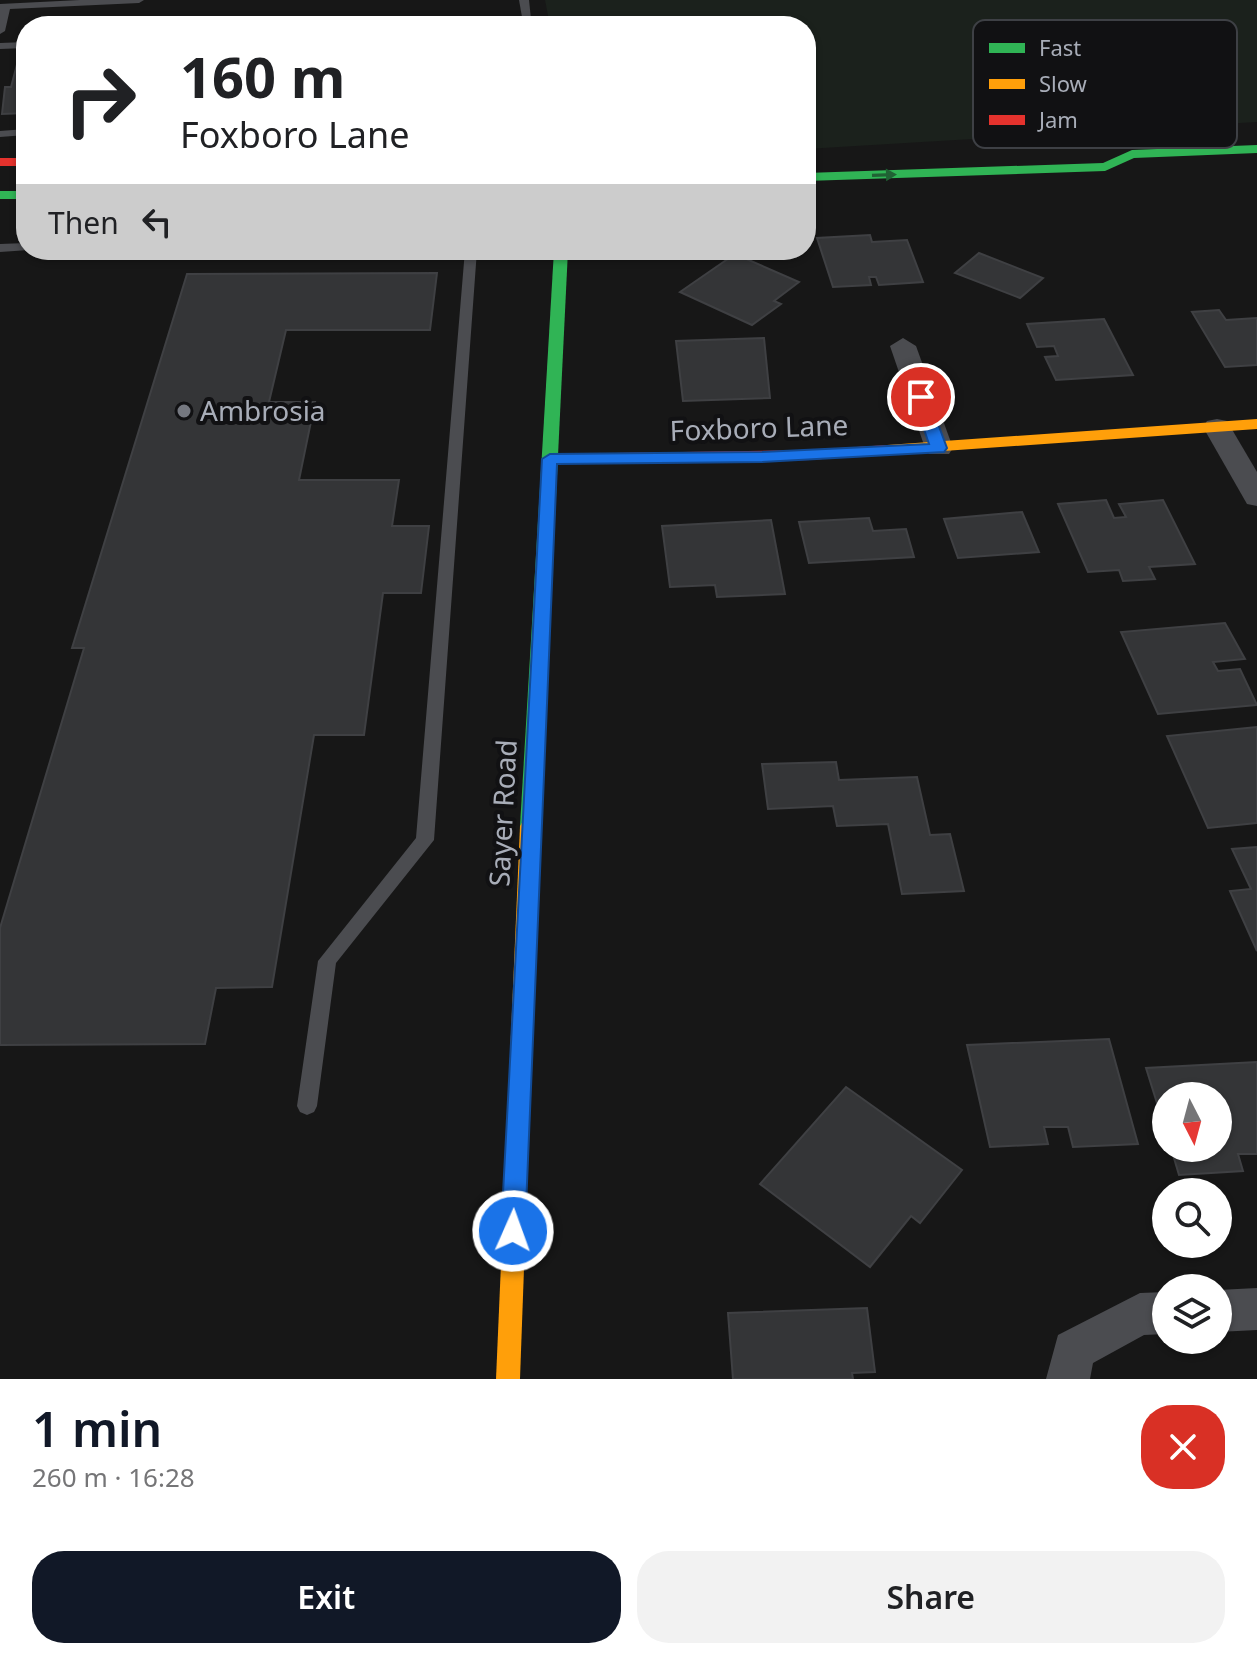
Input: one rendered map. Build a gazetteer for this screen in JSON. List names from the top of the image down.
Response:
{
  "streets": {
    "street": ["Foxboro Lane", "Sayer Road"]
  },
  "crossings": [
    ["Foxboro Lane", "Sayer Road"]
  ],
  "places": ["Ambrosia"],
  "legend": ["Fast", "Slow", "Jam"],
  "north": "bottom",
  "page": {
    "turn": ["160 m", "Foxboro Lane"],
    "then": "Then",
    "heading": ["1 min", "260 m · 16:28"],
    "buttons": ["Exit", "Share"]
  }
}
